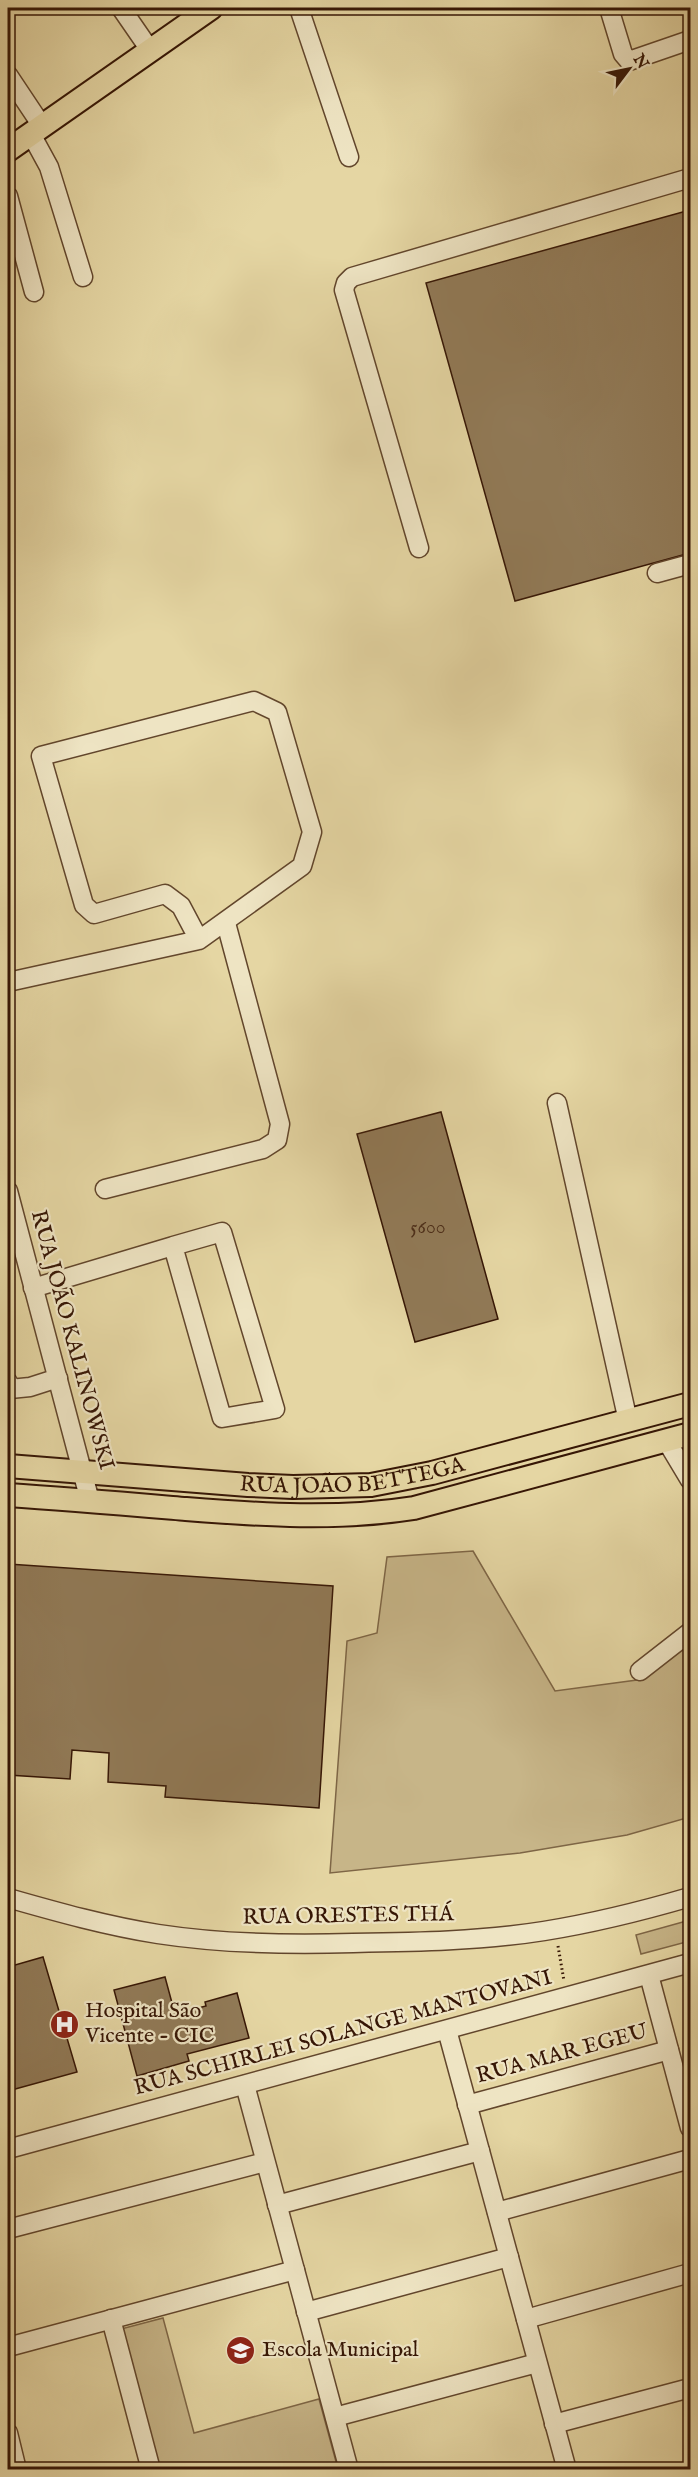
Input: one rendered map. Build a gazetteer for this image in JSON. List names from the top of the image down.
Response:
{
  "streets": {
    "main road": ["RUA JOÃO BETTEGA"],
    "street": [
      "RUA JOÃO KALINOWSKI",
      "RUA ORESTES THÁ",
      "RUA SCHIRLEI SOLANGE MANTOVANI",
      "RUA MAR EGEU"
    ]
  },
  "crossings": [
    ["RUA JOÃO KALINOWSKI", "RUA JOÃO BETTEGA"]
  ],
  "places": {
    "hospital": ["Hospital São Vicente - CIC"],
    "school or university": ["Escola Municipal"]
  },
  "house_numbers": ["5600"],
  "north": "top right"
}
